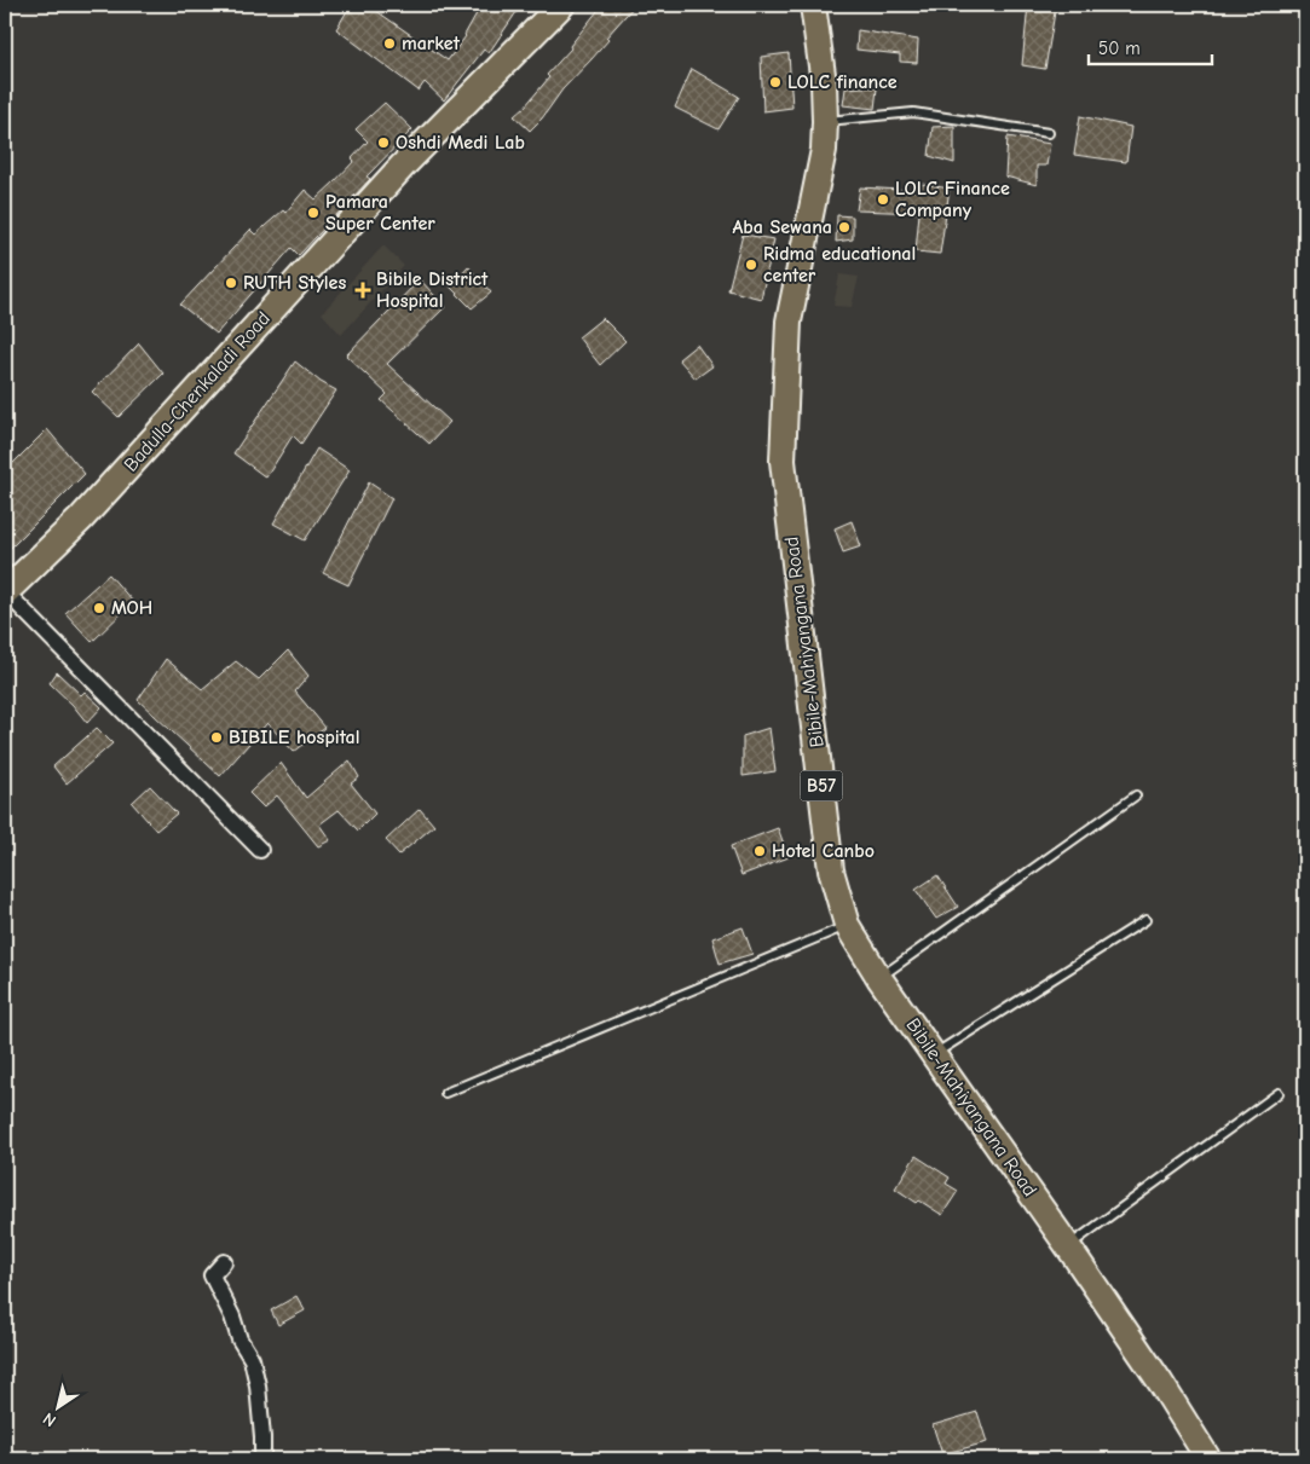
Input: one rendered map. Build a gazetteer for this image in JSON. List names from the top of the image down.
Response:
{
  "streets": {
    "highway": ["Badulla-Chenkaladi Road"],
    "main road": ["Bibile-Mahiyangana Road", "B57"]
  },
  "places": {
    "other": [
      "market",
      "LOLC finance",
      "Oshdi Medi Lab",
      "LOLC Finance Company",
      "Pamara Super Center",
      "Aba Sewana",
      "Ridma educational center",
      "RUTH Styles",
      "MOH",
      "BIBILE hospital",
      "Hotel Canbo"
    ],
    "health": ["Bibile District Hospital"]
  },
  "scale_bar": "50 m",
  "north": "bottom left"
}
